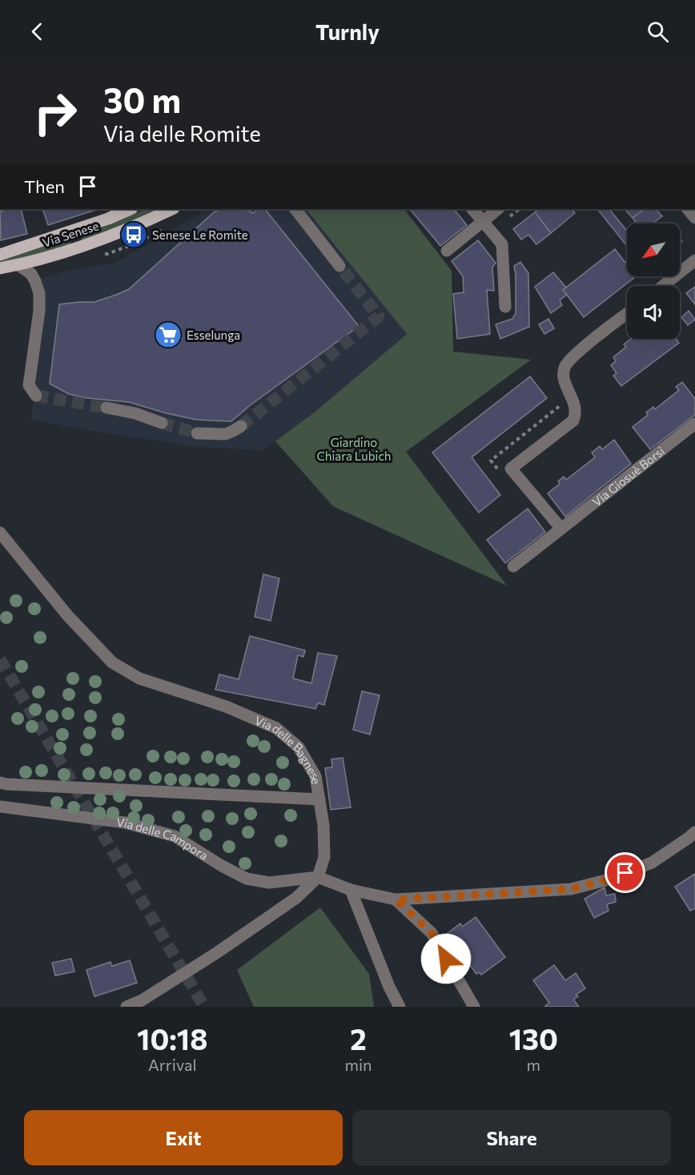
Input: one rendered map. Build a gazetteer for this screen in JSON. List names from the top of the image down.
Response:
{
  "streets": {
    "main road": ["Via Senese"],
    "street": ["Via Giosuè Borsi", "Via delle Bagnese", "Via delle Campora"]
  },
  "crossings": [
    ["Via delle Bagnese", "Via delle Campora"]
  ],
  "parks": ["Giardino Chiara Lubich"],
  "places": {
    "bus stop": ["Senese Le Romite"],
    "supermarket": ["Esselunga"]
  },
  "north": "bottom left",
  "page": {
    "header": "Turnly",
    "turn": ["30 m", "Via delle Romite"],
    "then": "Then",
    "eta": [
      "10:18",
      "Arrival",
      "2",
      "min",
      "130",
      "m"
    ],
    "buttons": ["Exit", "Share"]
  }
}
